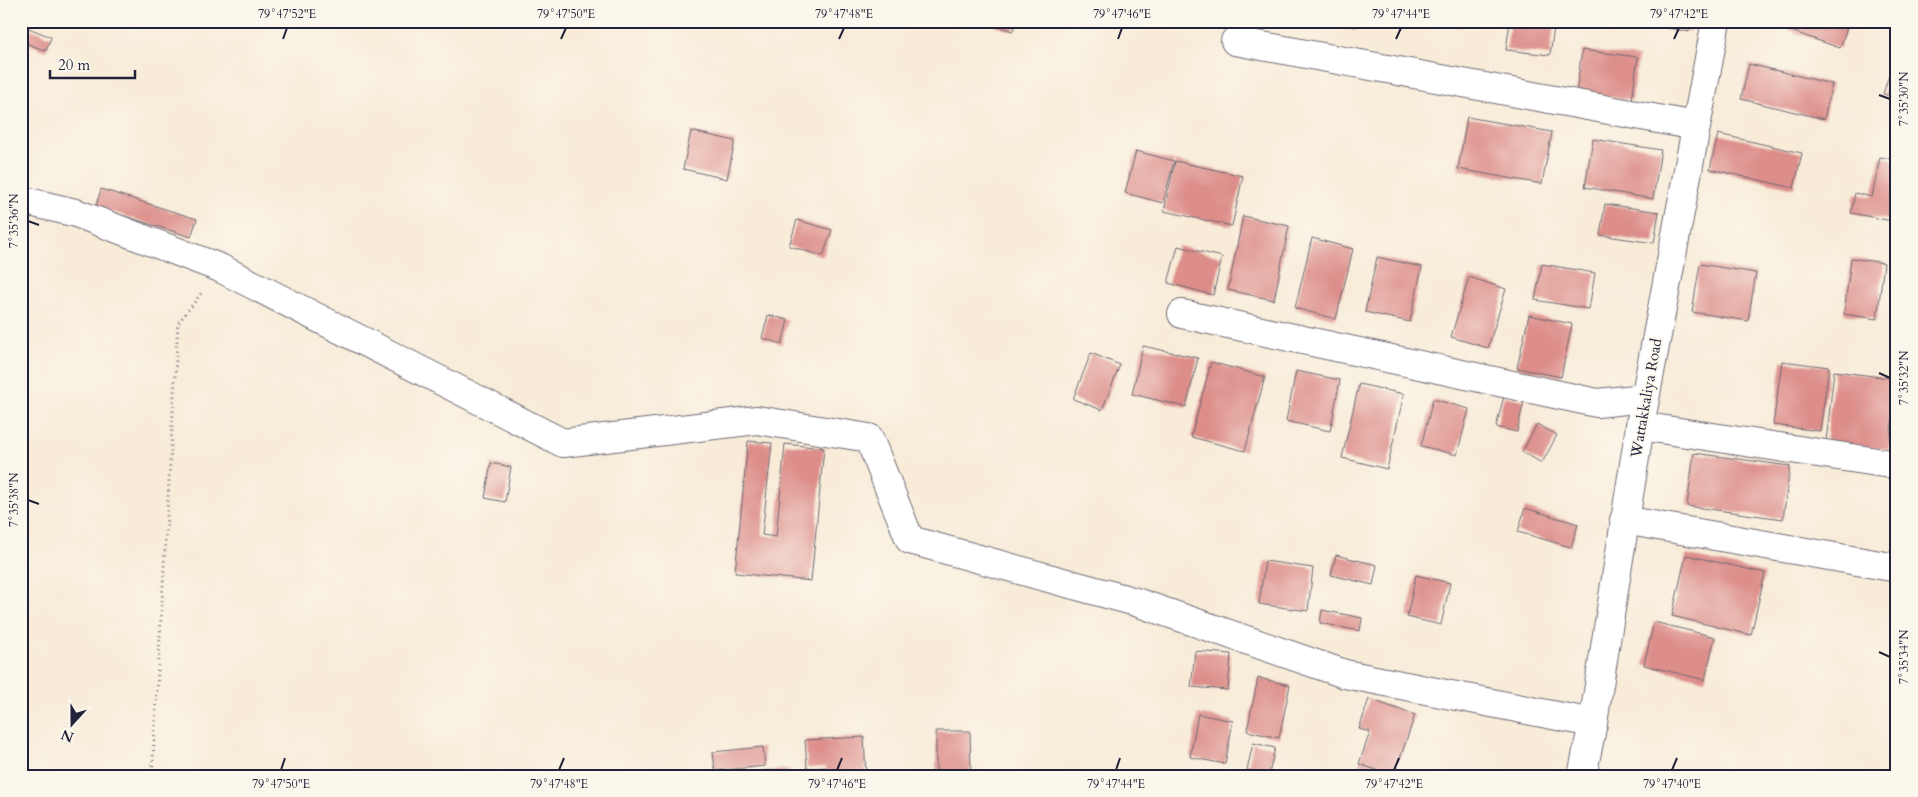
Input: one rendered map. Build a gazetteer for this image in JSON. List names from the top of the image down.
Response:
{
  "streets": {
    "street": ["Wattakkaliya Road"]
  },
  "scale_bar": "20 m",
  "north": "bottom",
  "coordinates": [
    "79°47'52\"E",
    "79°47'50\"E",
    "79°47'48\"E",
    "79°47'46\"E",
    "79°47'44\"E",
    "79°47'42\"E",
    "7°35'30\"N",
    "7°35'36\"N",
    "7°35'32\"N",
    "7°35'38\"N",
    "7°35'34\"N",
    "79°47'40\"E"
  ]
}
